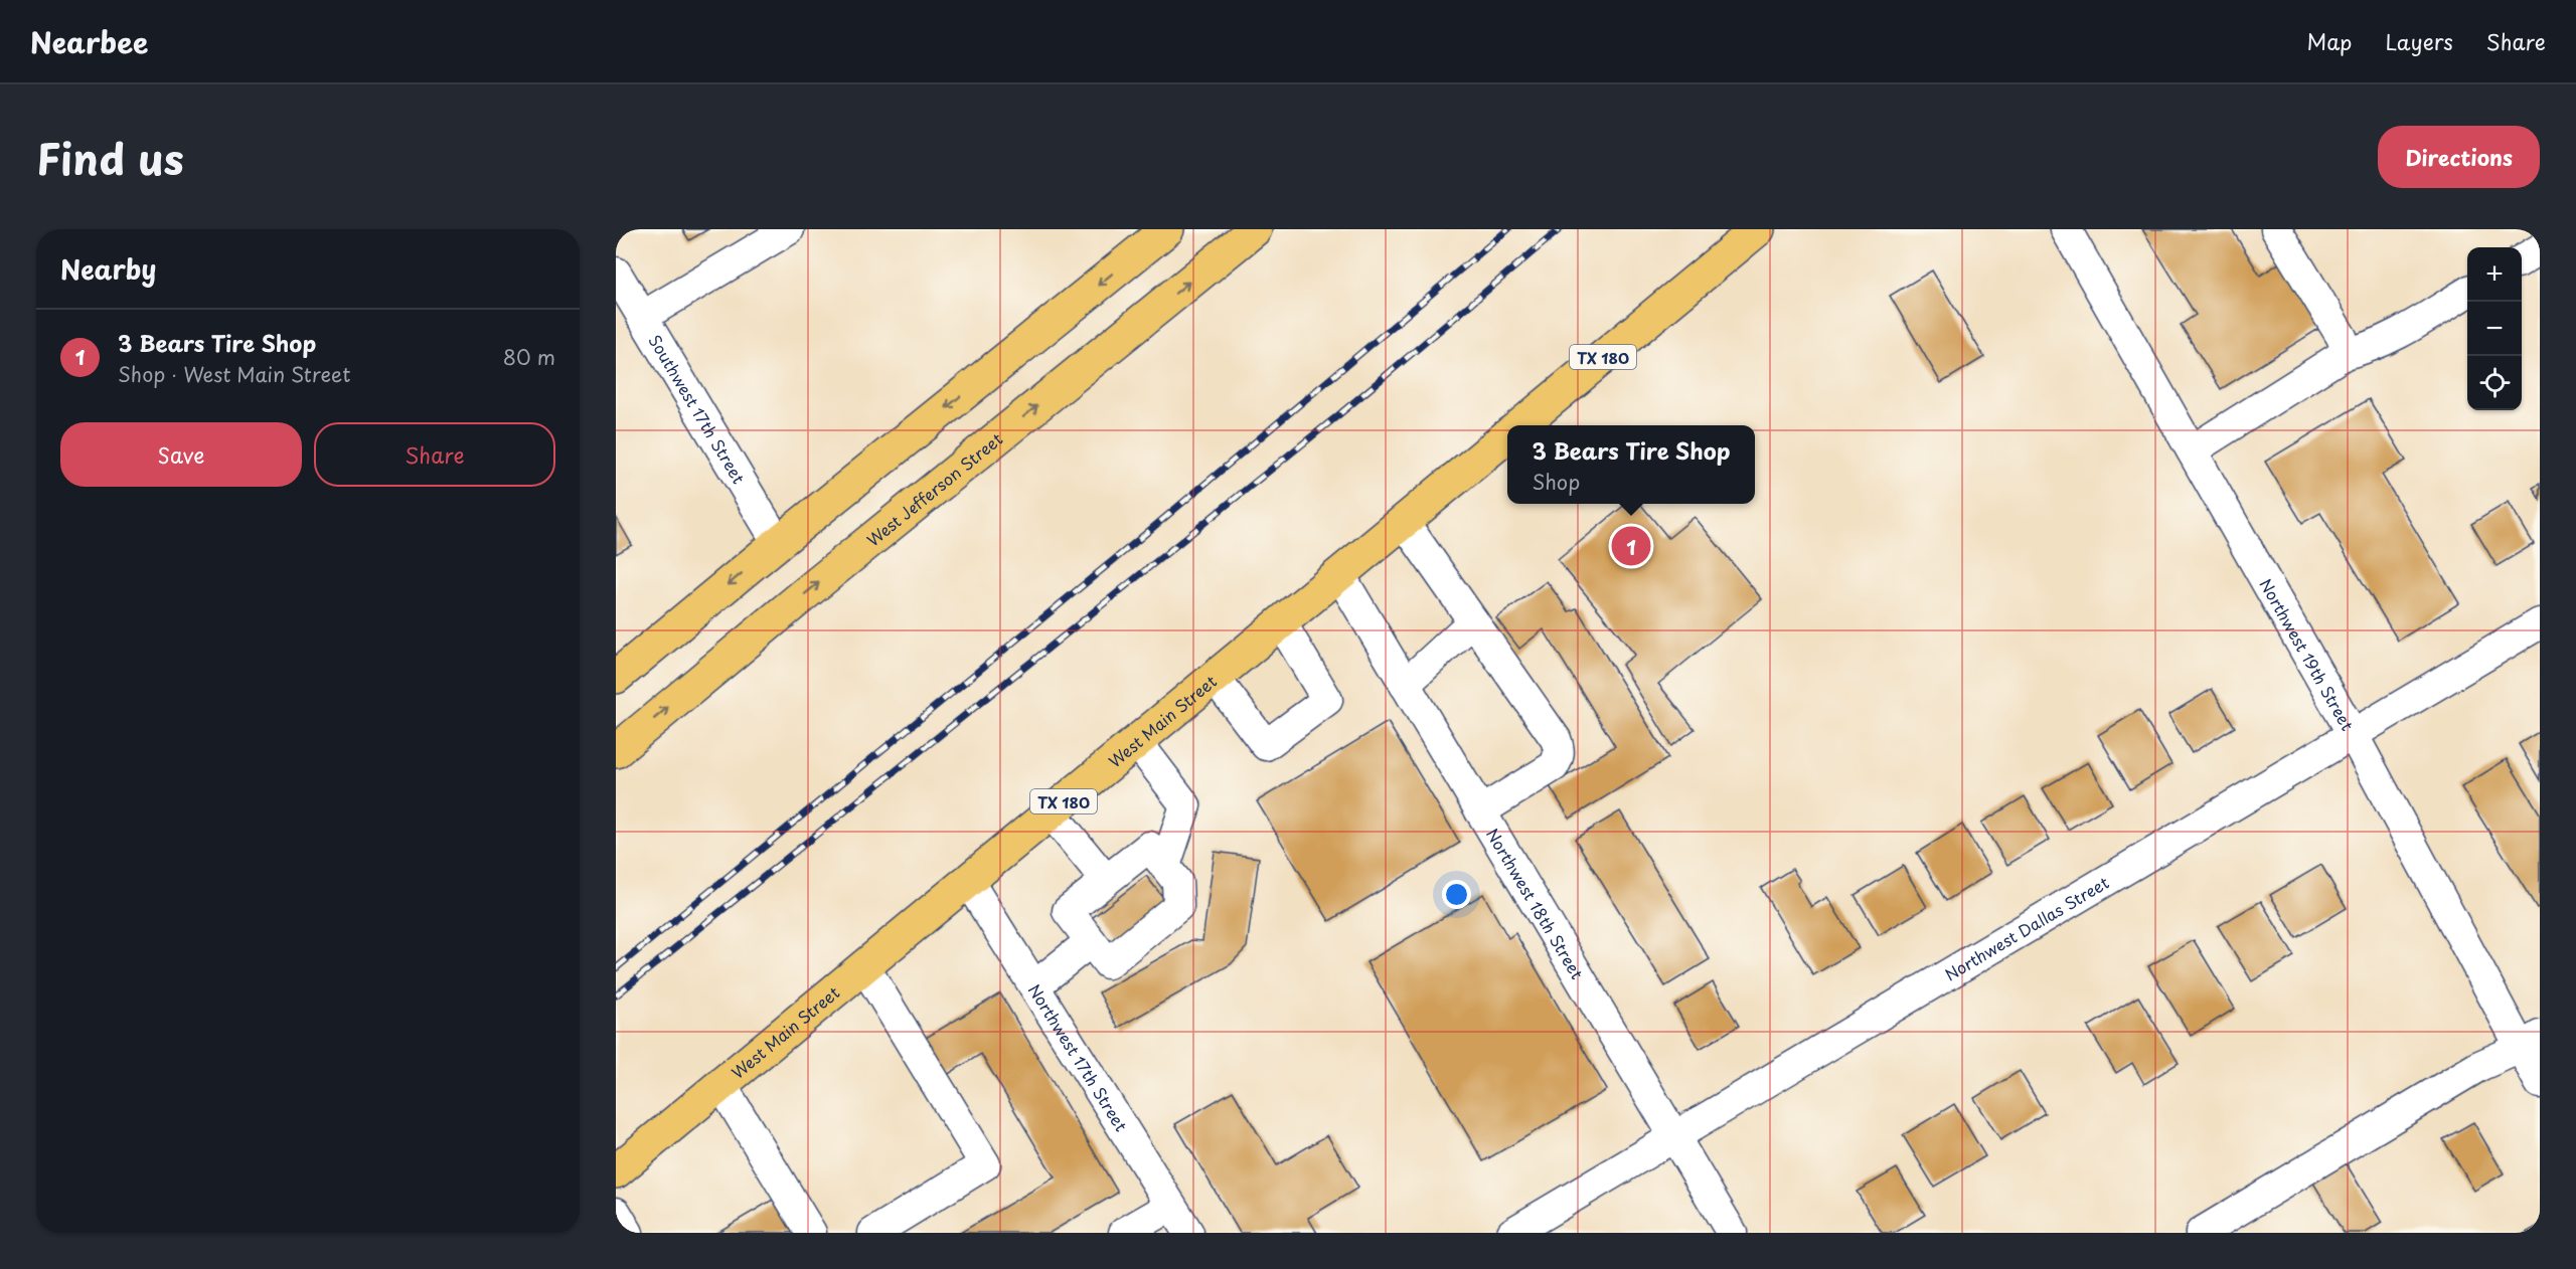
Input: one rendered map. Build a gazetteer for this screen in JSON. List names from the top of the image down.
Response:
{
  "streets": {
    "main road": ["TX 180", "West Jefferson Street", "West Main Street"],
    "street": [
      "Southwest 17th Street",
      "Northwest 19th Street",
      "Northwest 18th Street",
      "Northwest Dallas Street",
      "Northwest 17th Street"
    ]
  },
  "crossings": [
    ["Northwest 19th Street", "Northwest Dallas Street"],
    ["West Main Street", "Northwest 18th Street"],
    ["West Main Street", "Northwest 17th Street"],
    ["Northwest 18th Street", "Northwest Dallas Street"]
  ],
  "page": {
    "header": "Nearbee",
    "nav": ["Map", "Layers", "Share"],
    "title": "Find us",
    "buttons": [
      "Directions",
      ["Save", "Share"]
    ],
    "heading": "Nearby",
    "map_buttons": ["+", "−"],
    "list": [
      {
        "mark": "1",
        "name": "3 Bears Tire Shop",
        "note": "Shop · West Main Street",
        "value": "80 m"
      }
    ],
    "popup": ["3 Bears Tire Shop", "Shop"],
    "pins": "1"
  }
}
